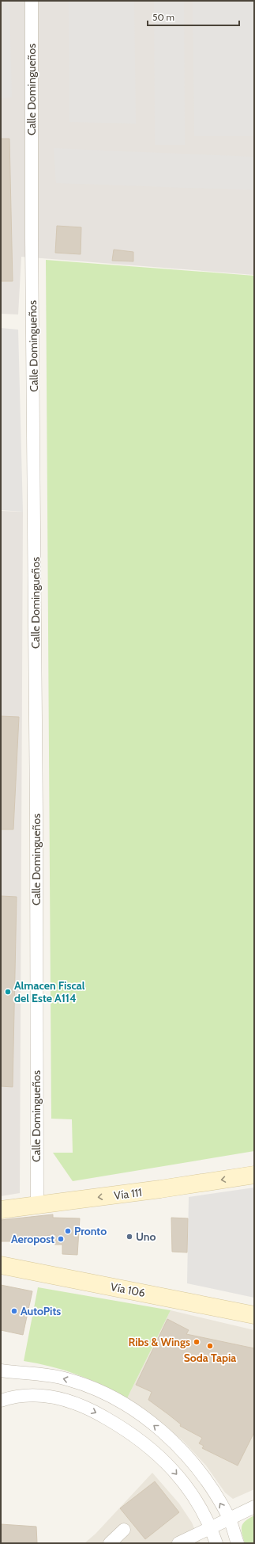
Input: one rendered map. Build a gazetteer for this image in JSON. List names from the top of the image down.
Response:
{
  "streets": {
    "main road": ["Vía 111", "Vía 106"],
    "street": ["Calle Domingueños"]
  },
  "crossings": [
    ["Calle Domingueños", "Vía 111"]
  ],
  "one_way": ["Vía 111"],
  "places": [
    "Almacen Fiscal del Este A114",
    "Pronto",
    "Uno",
    "Aeropost",
    "AutoPits",
    "Ribs & Wings",
    "Soda Tapia"
  ],
  "scale_bar": "50 m"
}
